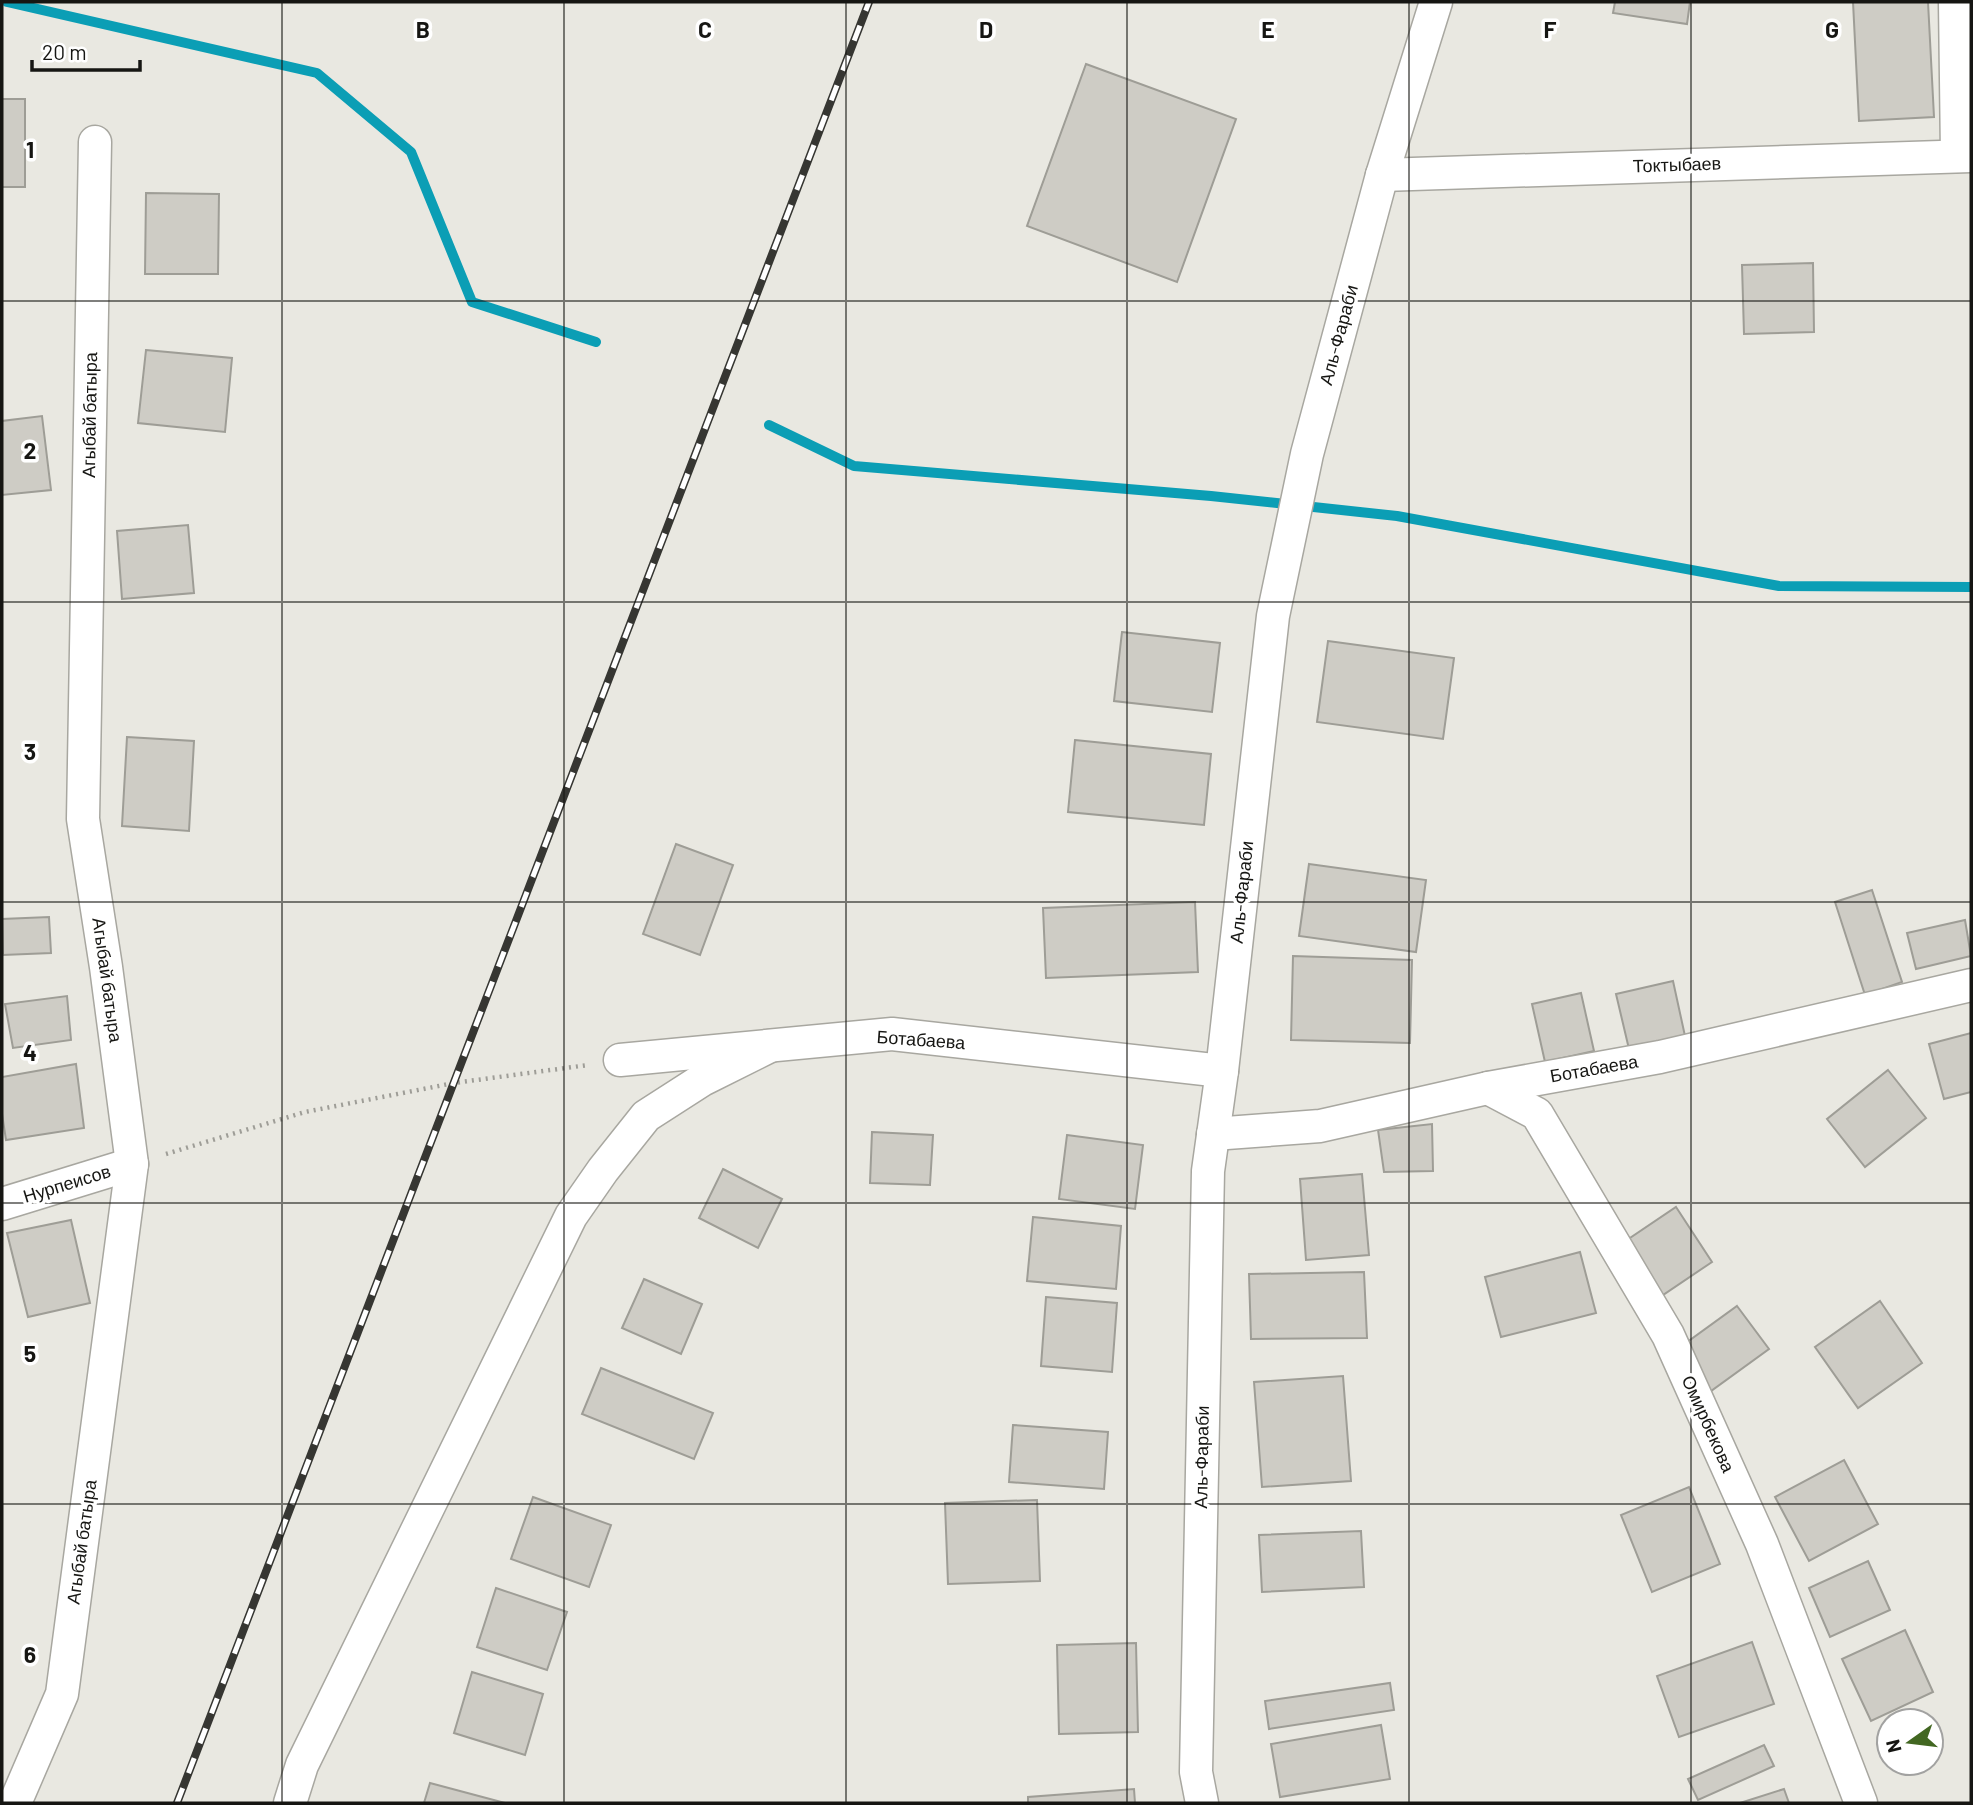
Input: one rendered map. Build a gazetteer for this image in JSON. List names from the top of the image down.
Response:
{
  "streets": {
    "street": [
      "Токтыбаев",
      "Аль-Фараби",
      "Агыбай батыра",
      "Ботабаева",
      "Нурпеисов",
      "Омирбекова"
    ]
  },
  "crossings": [
    ["Токтыбаев", "Аль-Фараби"],
    ["Аль-Фараби", "Ботабаева"],
    ["Агыбай батыра", "Нурпеисов"],
    ["Ботабаева", "Омирбекова"]
  ],
  "scale_bar": "20 m",
  "north": "left",
  "grid": {
    "columns": [
      "B",
      "C",
      "D",
      "E",
      "F",
      "G"
    ],
    "rows": [
      "1",
      "2",
      "3",
      "4",
      "5",
      "6"
    ]
  }
}
